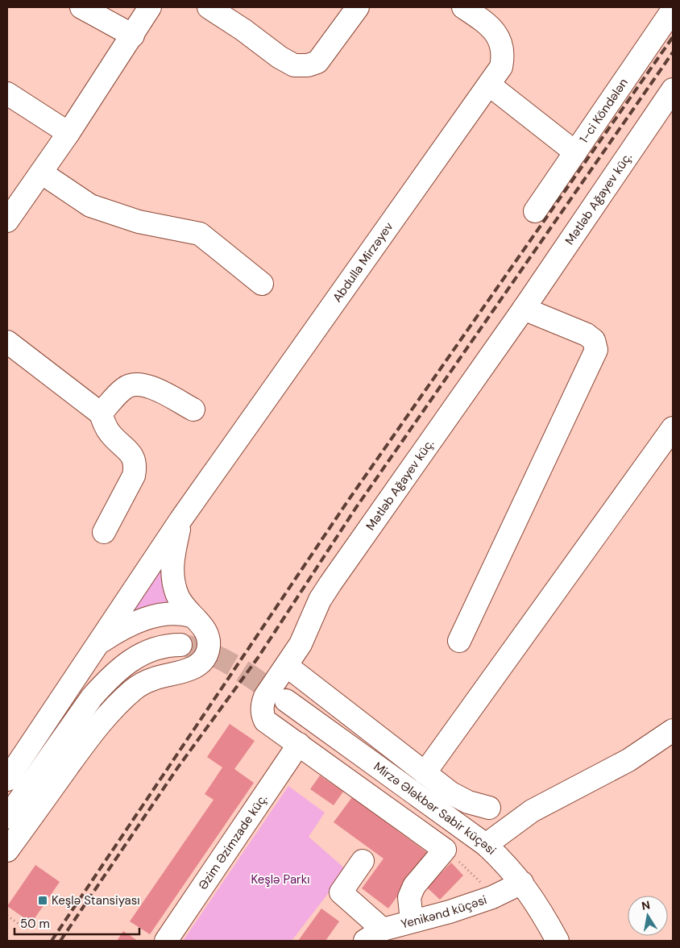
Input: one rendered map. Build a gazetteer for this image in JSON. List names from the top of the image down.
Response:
{
  "streets": {
    "street": [
      "1-ci Köndələn",
      "Mətləb Ağayev küç.",
      "Abdulla Mirzəyev",
      "Mirzə Ələkbər Sabir küçəsi",
      "Əzim Əzimzade küç.",
      "Yenikənd küçəsi"
    ]
  },
  "crossings": [
    ["Mətləb Ağayev küç.", "Əzim Əzimzade küç."],
    ["Mirzə Ələkbər Sabir küçəsi", "Yenikənd küçəsi"]
  ],
  "parks": ["Keşlə Parkı"],
  "places": {
    "transit": ["Keşlə Stansiyası"]
  },
  "scale_bar": "50 m",
  "north": "top"
}
